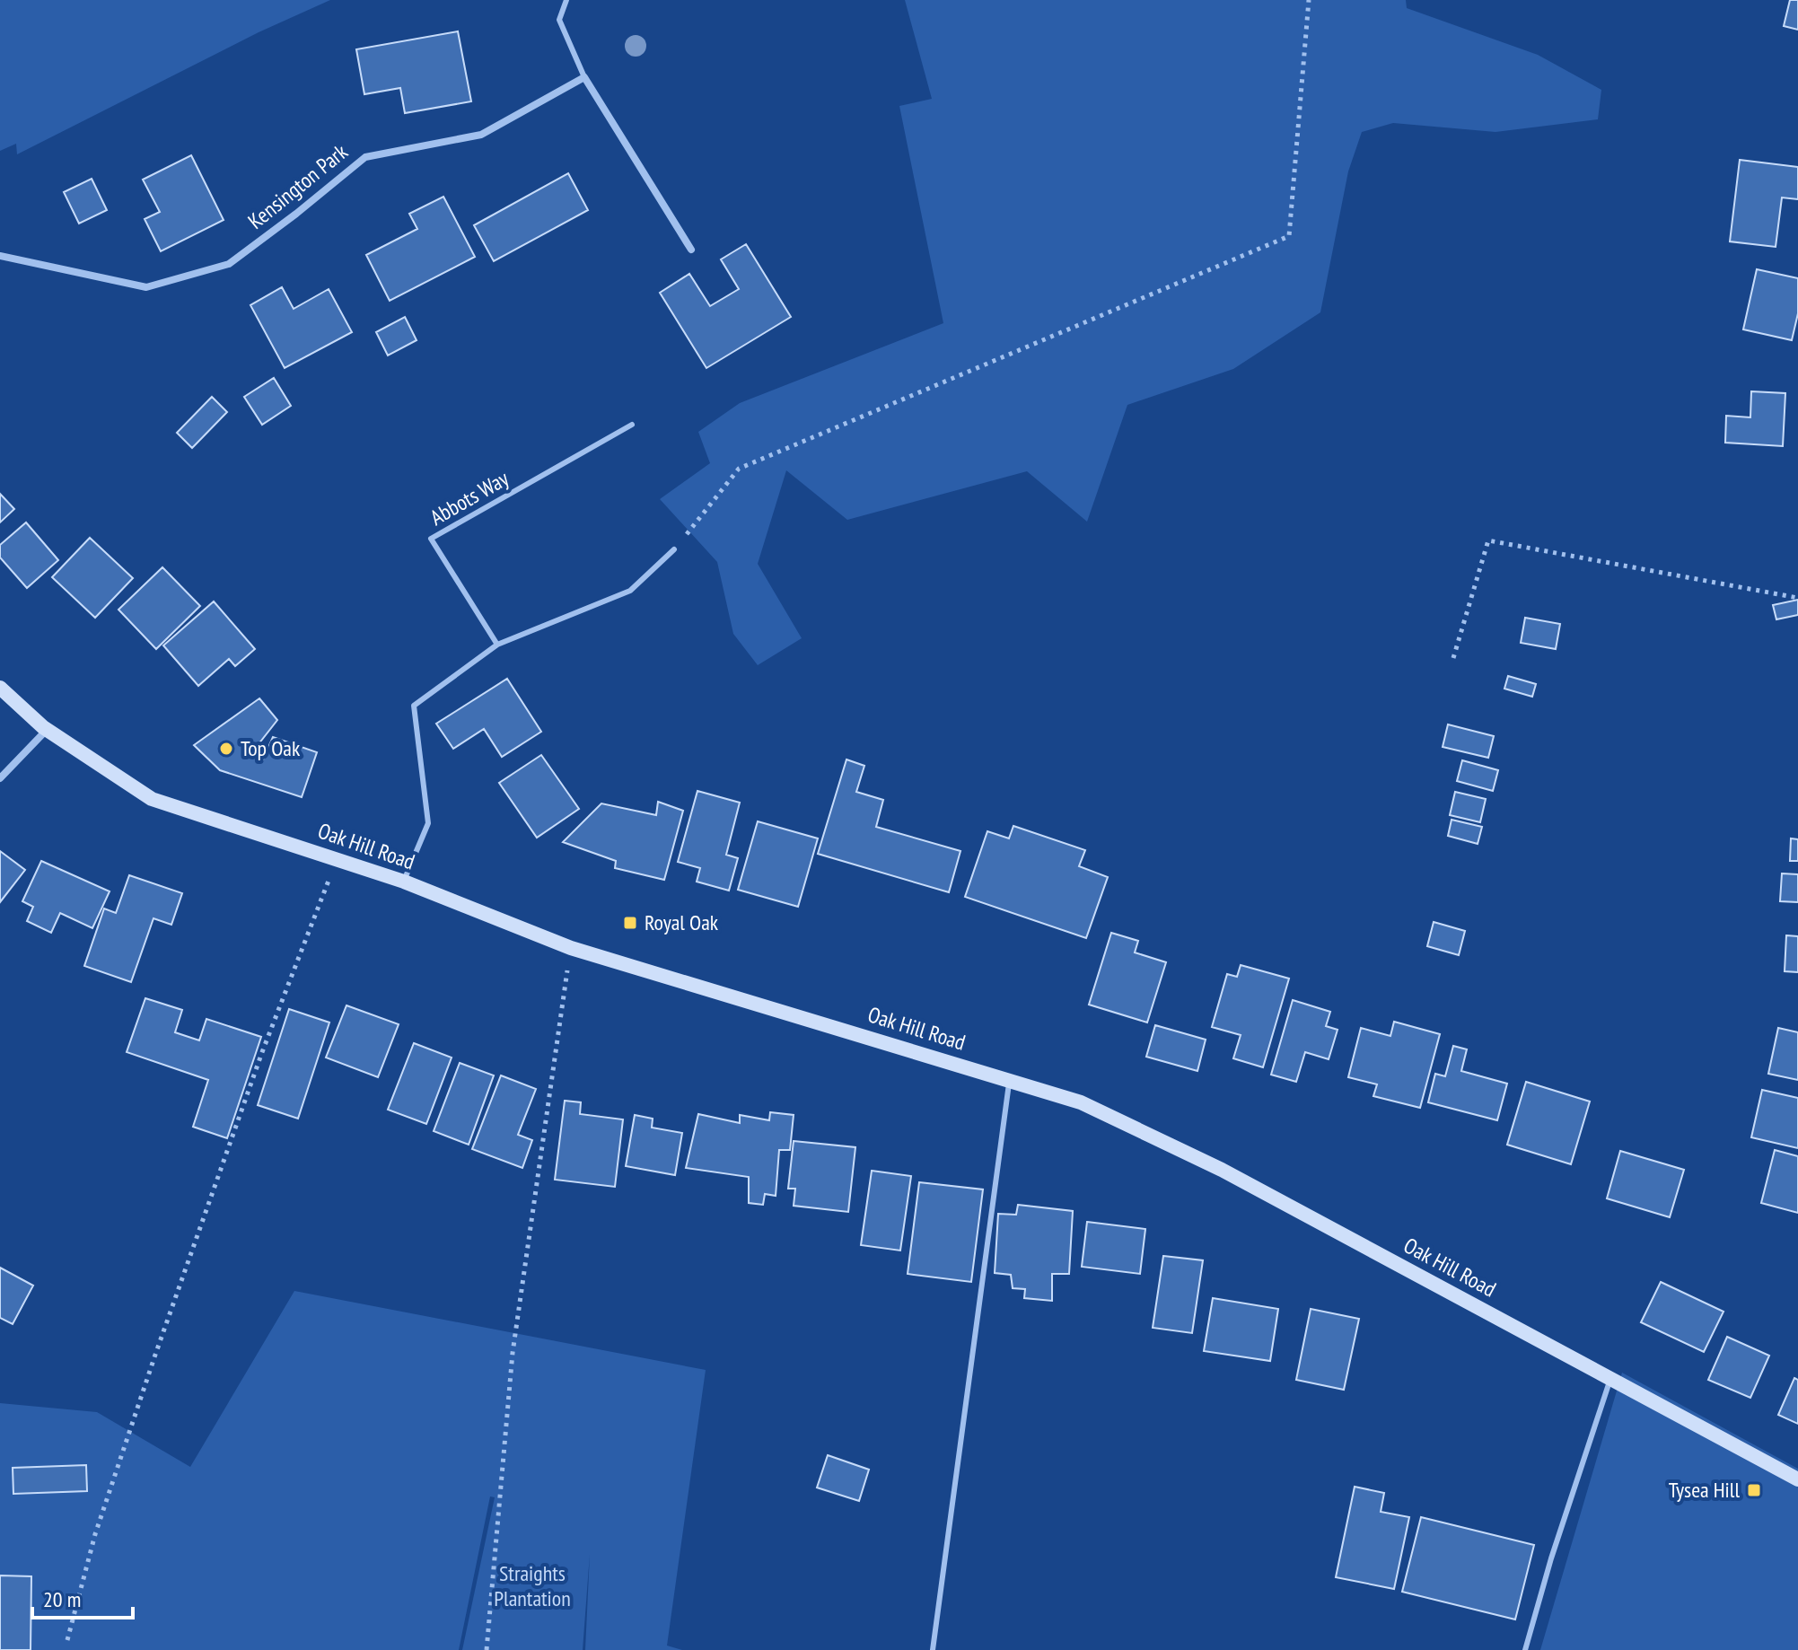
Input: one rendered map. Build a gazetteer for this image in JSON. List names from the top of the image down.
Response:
{
  "streets": {
    "main road": ["Oak Hill Road"],
    "street": ["Kensington Park"],
    "lane": ["Abbots Way"]
  },
  "parks": ["Straights Plantation"],
  "places": {
    "other": ["Top Oak"],
    "transit": ["Royal Oak", "Tysea Hill"]
  },
  "scale_bar": "20 m"
}
